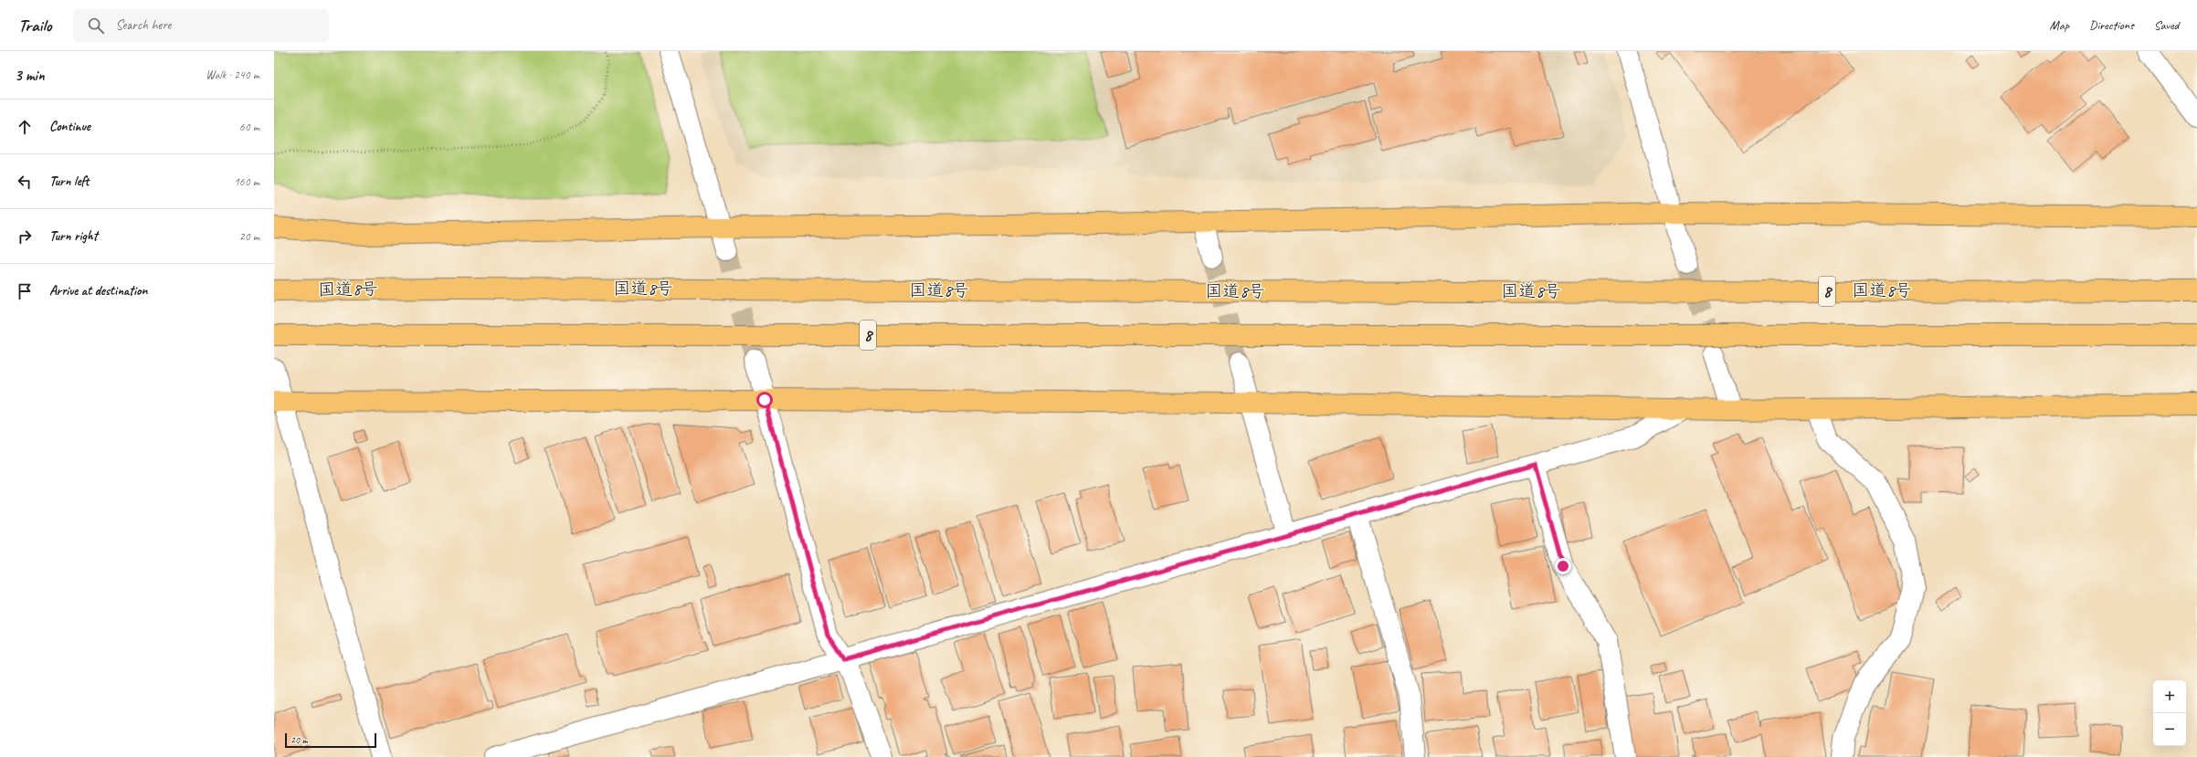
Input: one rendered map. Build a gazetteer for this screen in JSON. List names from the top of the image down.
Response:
{
  "streets": {
    "highway": ["国道8号", "8"]
  },
  "scale_bar": "20 m",
  "page": {
    "header": "Trailo",
    "search": "Search here",
    "nav": ["Map", "Directions", "Saved"],
    "heading": ["3 min", "Walk · 240 m"],
    "list": [
      ["Continue", "60 m"],
      ["Turn left", "160 m"],
      ["Turn right", "20 m"],
      "Arrive at destination"
    ],
    "map_buttons": ["+", "−"],
    "scale": "20 m"
  }
}
